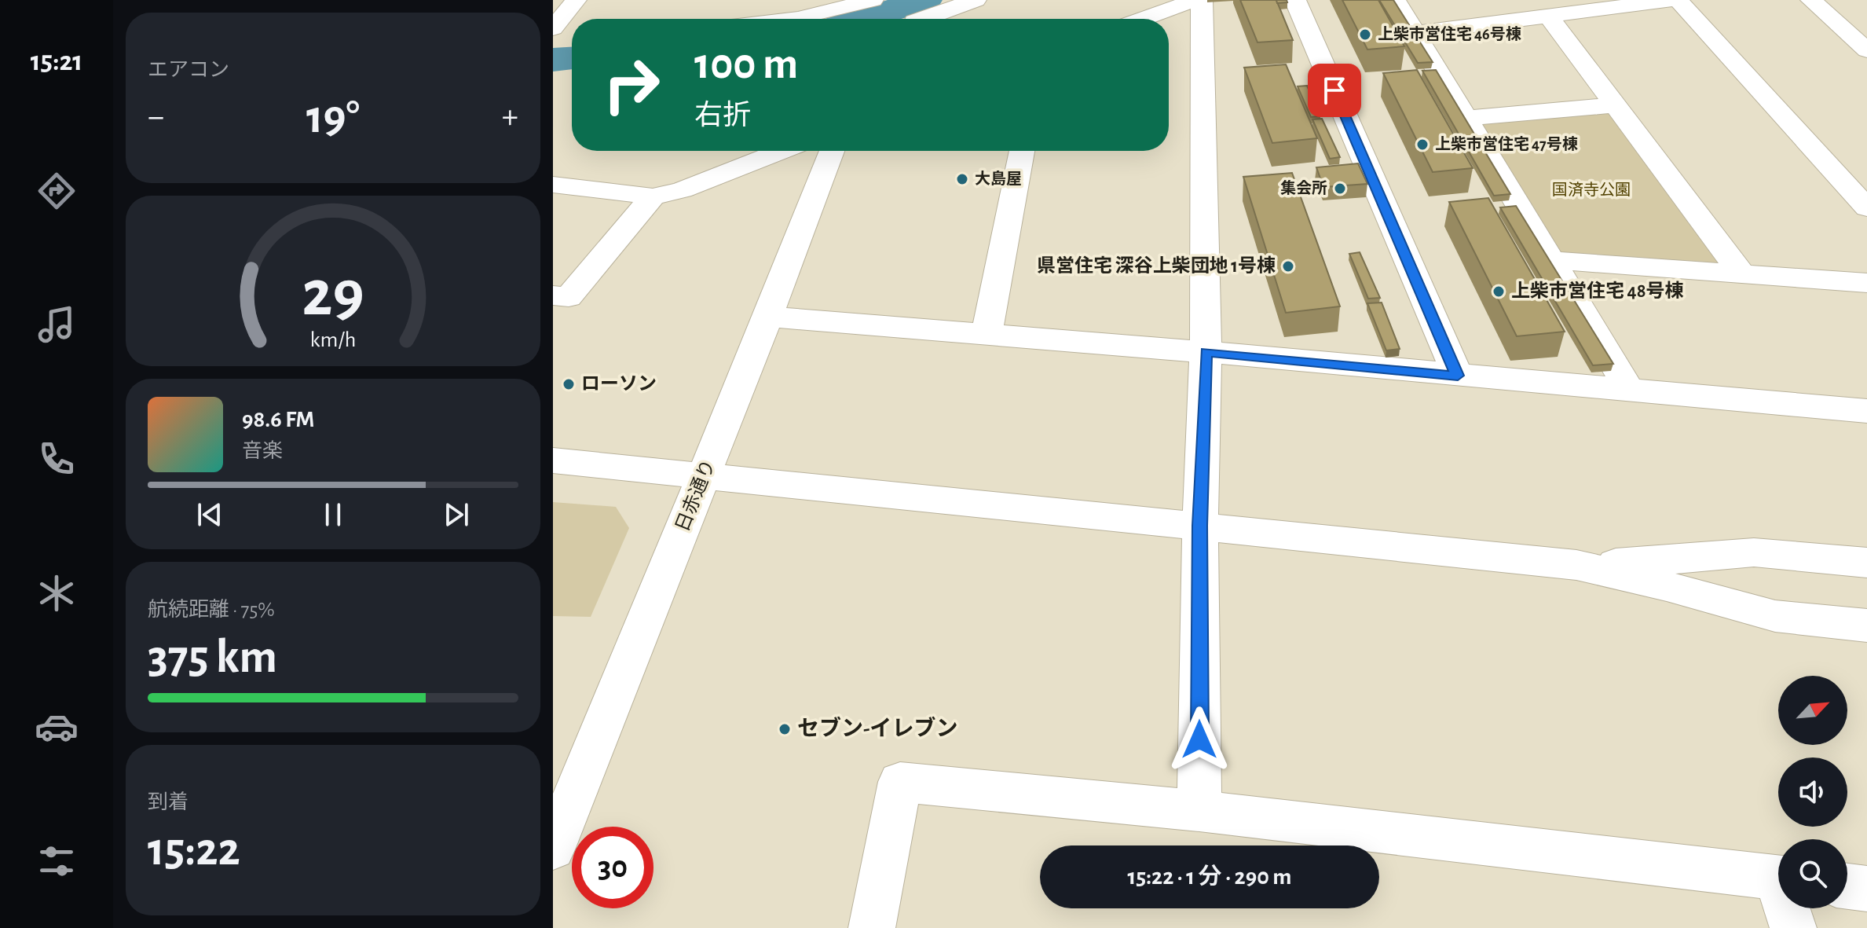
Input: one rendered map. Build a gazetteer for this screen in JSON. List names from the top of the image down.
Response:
{
  "streets": {
    "street": ["日赤通り"]
  },
  "parks": ["国済寺公園"],
  "places": [
    "上柴市営住宅 46号棟",
    "上柴市営住宅 47号棟",
    "大島屋",
    "集会所",
    "県営住宅 深谷上柴団地 1号棟",
    "上柴市営住宅 48号棟",
    "ローソン",
    "セブン-イレブン"
  ],
  "north": "top right",
  "page": {
    "tabs": "15:21",
    "tile": [
      "エアコン",
      ["航続距離 · 75%", "375 km"],
      ["到着", "15:22"]
    ],
    "turn": ["100 m", "右折"],
    "heat": ["−", "19°", "+"],
    "song": ["98.6 FM", "音楽"],
    "limit": "30",
    "trip": "15:22 · 1 分 · 290 m",
    "gauge": ["29", "km/h"]
  }
}
